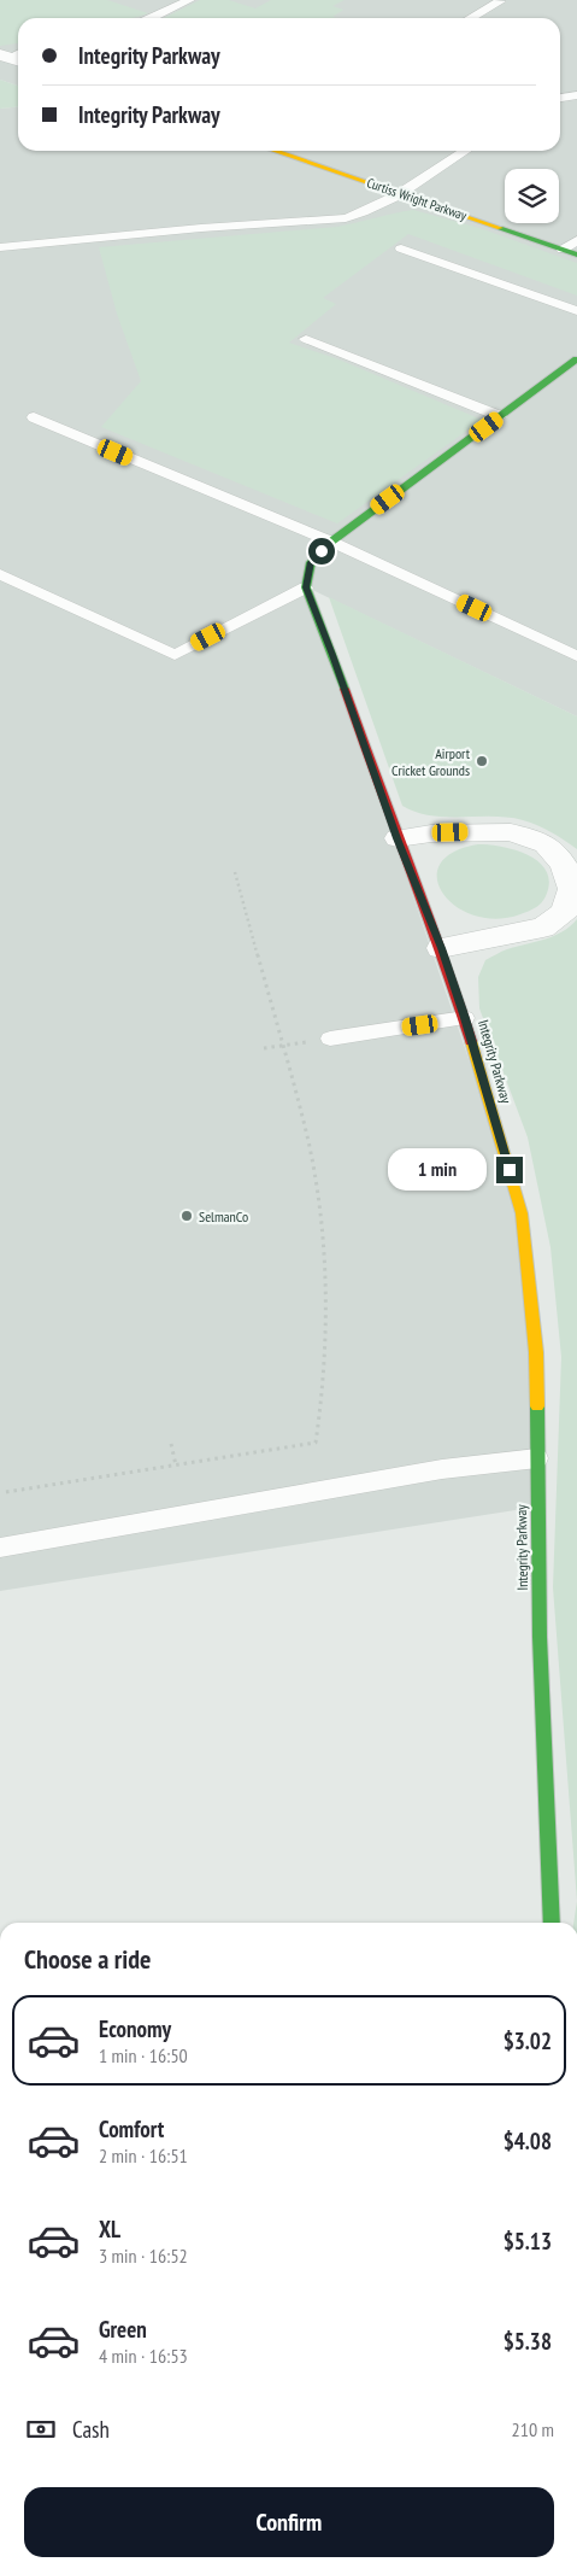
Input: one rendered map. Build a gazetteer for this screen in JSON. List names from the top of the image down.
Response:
{
  "streets": {
    "street": ["Curtiss Wright Parkway", "Integrity Parkway"]
  },
  "places": ["Airport Cricket Grounds", "SelmanCo"],
  "page": {
    "banner": ["Integrity Parkway", "Integrity Parkway"],
    "bubble": "1 min",
    "heading": "Choose a ride",
    "list": [
      {
        "name": "Economy",
        "note": "1 min · 16:50",
        "value": "$3.02"
      },
      {
        "name": "Comfort",
        "note": "2 min · 16:51",
        "value": "$4.08"
      },
      {
        "name": "XL",
        "note": "3 min · 16:52",
        "value": "$5.13"
      },
      {
        "name": "Green",
        "note": "4 min · 16:53",
        "value": "$5.38"
      }
    ],
    "pay": ["Cash", "210 m"],
    "buttons": "Confirm"
  }
}
